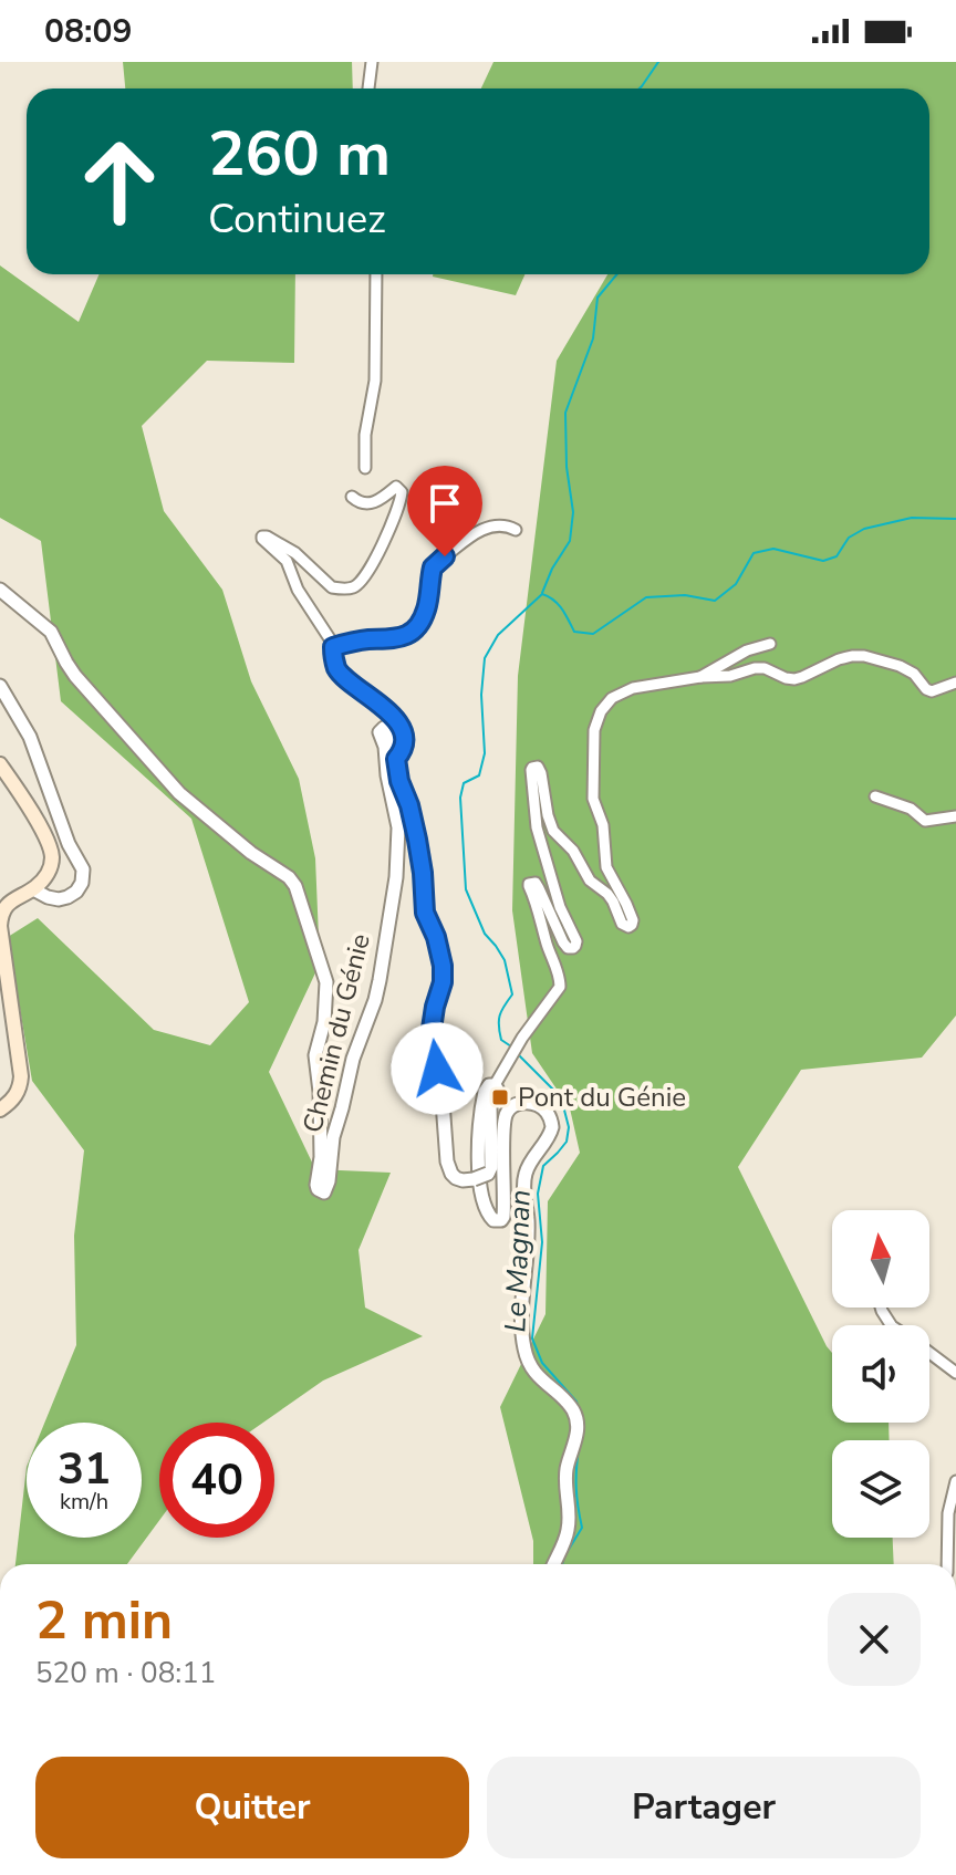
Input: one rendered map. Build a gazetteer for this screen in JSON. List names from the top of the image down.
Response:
{
  "streets": {
    "street": ["Chemin du Génie"]
  },
  "water": ["Le Magnan"],
  "places": {
    "transit": ["Pont du Génie"]
  },
  "north": "top",
  "page": {
    "status": "08:09",
    "turn": ["260 m", "Continuez"],
    "speed": "31 km/h",
    "limit": "40",
    "heading": ["2 min", "520 m · 08:11"],
    "buttons": ["Quitter", "Partager"]
  }
}
